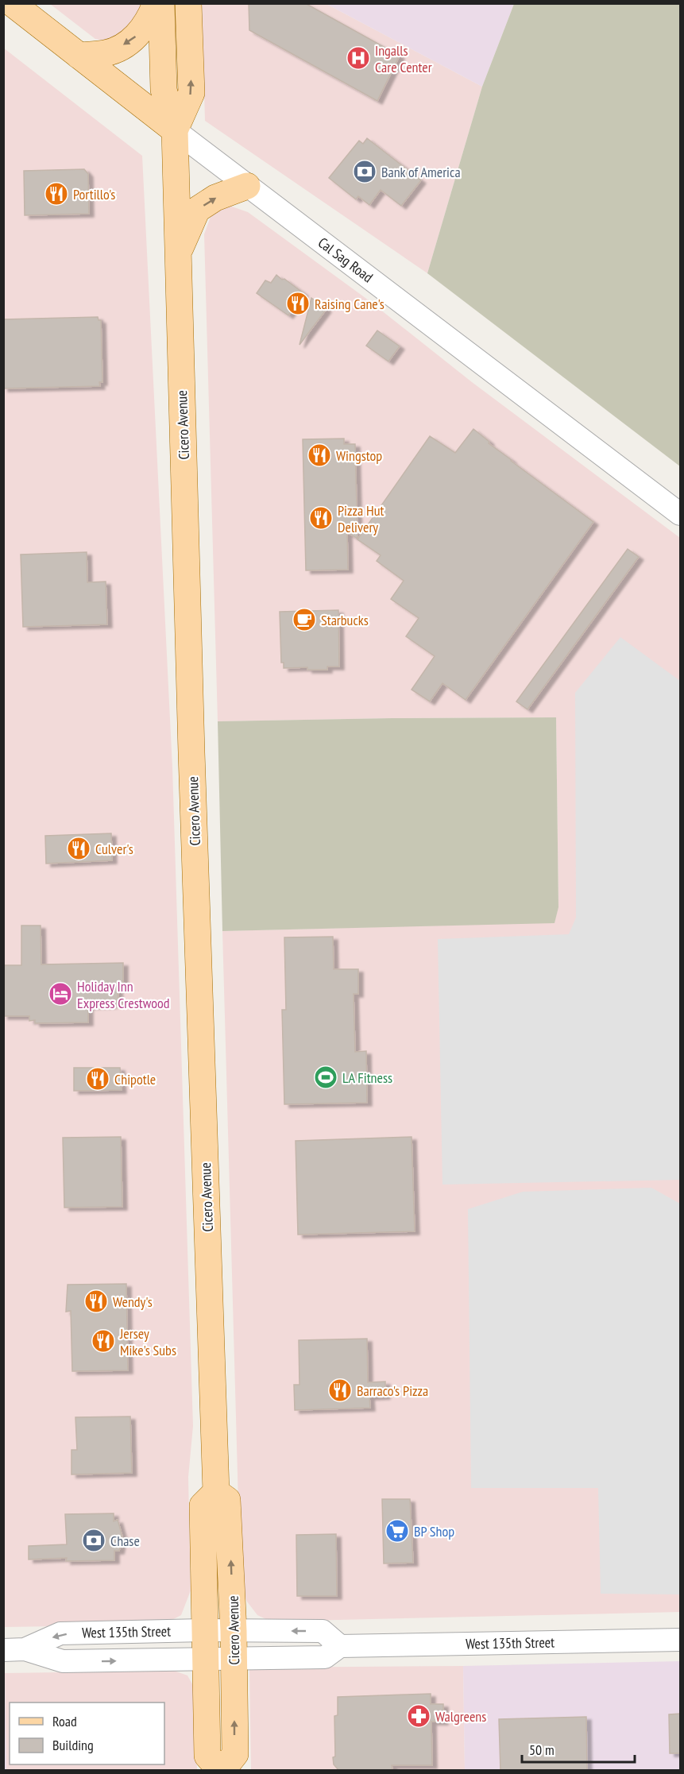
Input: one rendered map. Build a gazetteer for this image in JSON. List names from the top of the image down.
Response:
{
  "streets": {
    "main road": ["Cal Sag Road", "Cicero Avenue"],
    "street": ["West 135th Street"]
  },
  "crossings": [
    ["Cal Sag Road", "Cicero Avenue"],
    ["Cicero Avenue", "West 135th Street"]
  ],
  "places": {
    "hospital": ["Ingalls Care Center"],
    "bank": ["Bank of America", "Chase"],
    "restaurant": [
      "Portillo's",
      "Raising Cane's",
      "Wingstop",
      "Pizza Hut Delivery",
      "Culver's",
      "Chipotle",
      "Wendy's",
      "Jersey Mike's Subs",
      "Barraco's Pizza"
    ],
    "cafe": ["Starbucks"],
    "hotel": ["Holiday Inn Express Crestwood"],
    "sports": ["LA Fitness"],
    "supermarket": ["BP Shop"],
    "pharmacy": ["Walgreens"]
  },
  "legend": ["Road", "Building"],
  "scale_bar": "50 m"
}
